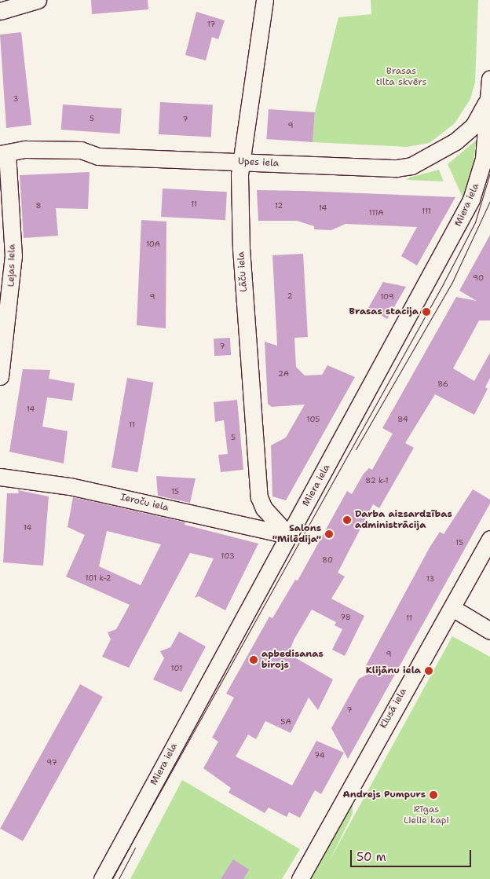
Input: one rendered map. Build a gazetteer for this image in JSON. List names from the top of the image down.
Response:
{
  "streets": {
    "street": [
      "Upes iela",
      "Miera iela",
      "Lejas iela",
      "Lāču iela",
      "Ieroču iela",
      "Klusā iela"
    ]
  },
  "crossings": [
    ["Upes iela", "Miera iela"],
    ["Upes iela", "Lejas iela"],
    ["Upes iela", "Lāču iela"],
    ["Miera iela", "Lāču iela"],
    ["Miera iela", "Ieroču iela"],
    ["Lāču iela", "Ieroču iela"]
  ],
  "parks": ["Brasas tilta skvērs", "Rīgas Lielie kapi"],
  "places": [
    "Brasas stacija",
    "Darba aizsardzības administrācija",
    "Salons \"Milēdija\"",
    "apbedisanas birojs",
    "Klijānu iela",
    "Andrejs Pumpurs"
  ],
  "house_numbers": [
    "17",
    "3",
    "5",
    "7",
    "9",
    "11",
    "8",
    "12",
    "14",
    "111",
    "111A",
    "10A",
    "90",
    "2",
    "9",
    "109",
    "7",
    "2A",
    "86",
    "14",
    "105",
    "84",
    "11",
    "5",
    "82 k-1",
    "15",
    "14",
    "15",
    "103",
    "80",
    "101 k-2",
    "13",
    "78",
    "11",
    "9",
    "101",
    "7",
    "5A",
    "74",
    "97"
  ],
  "scale_bar": "50 m"
}
